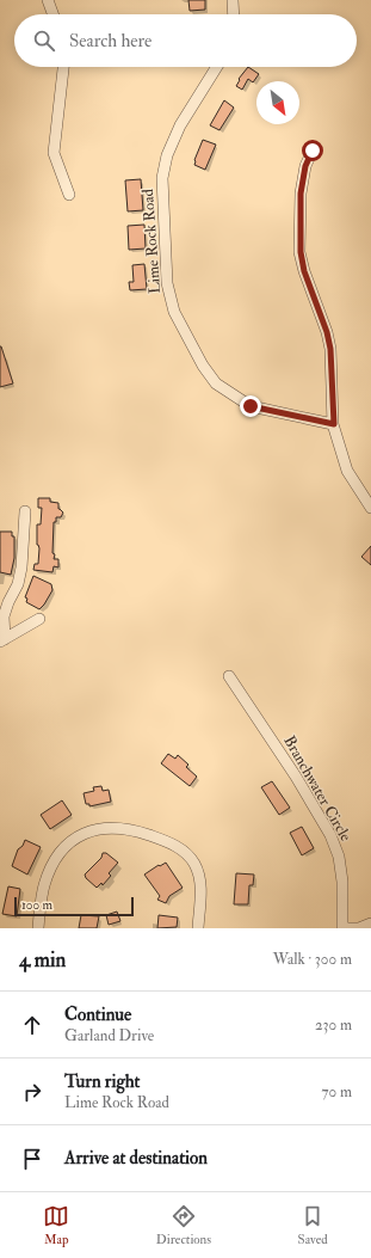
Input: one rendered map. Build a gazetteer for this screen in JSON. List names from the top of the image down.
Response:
{
  "streets": {
    "street": ["Lime Rock Road", "Branchwater Circle"]
  },
  "scale_bar": "100 m",
  "north": "bottom right",
  "page": {
    "search": "Search here",
    "scale": "100 m",
    "heading": ["4 min", "Walk · 300 m"],
    "list": [
      ["Continue", "Garland Drive", "230 m"],
      ["Turn right", "Lime Rock Road", "70 m"],
      "Arrive at destination"
    ],
    "nav": ["Map", "Directions", "Saved"]
  }
}
